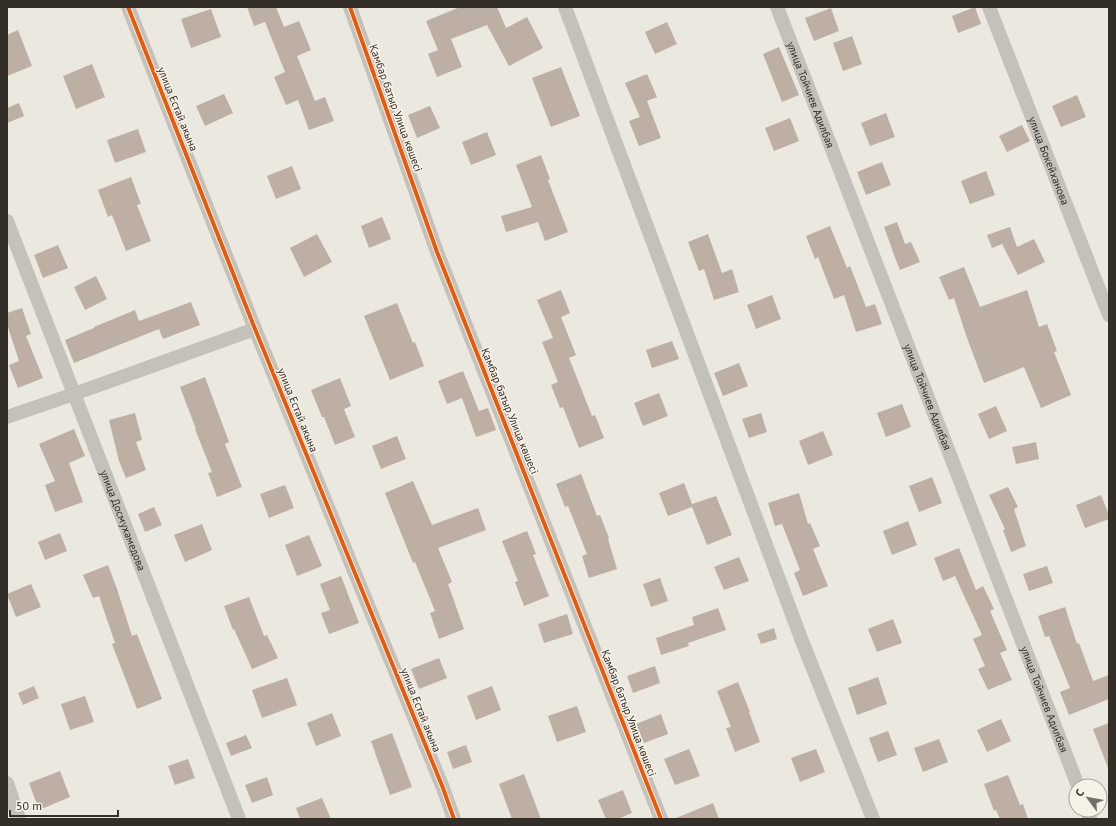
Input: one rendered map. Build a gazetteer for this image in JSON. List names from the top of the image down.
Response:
{
  "streets": {
    "street": [
      "улица Тойчиев Адилбая",
      "Қамбар батыр Улица көшесі",
      "улица Естай акына",
      "улица Бокейханова",
      "улица Досмухамедова"
    ]
  },
  "scale_bar": "50 m",
  "north": "top left"
}
